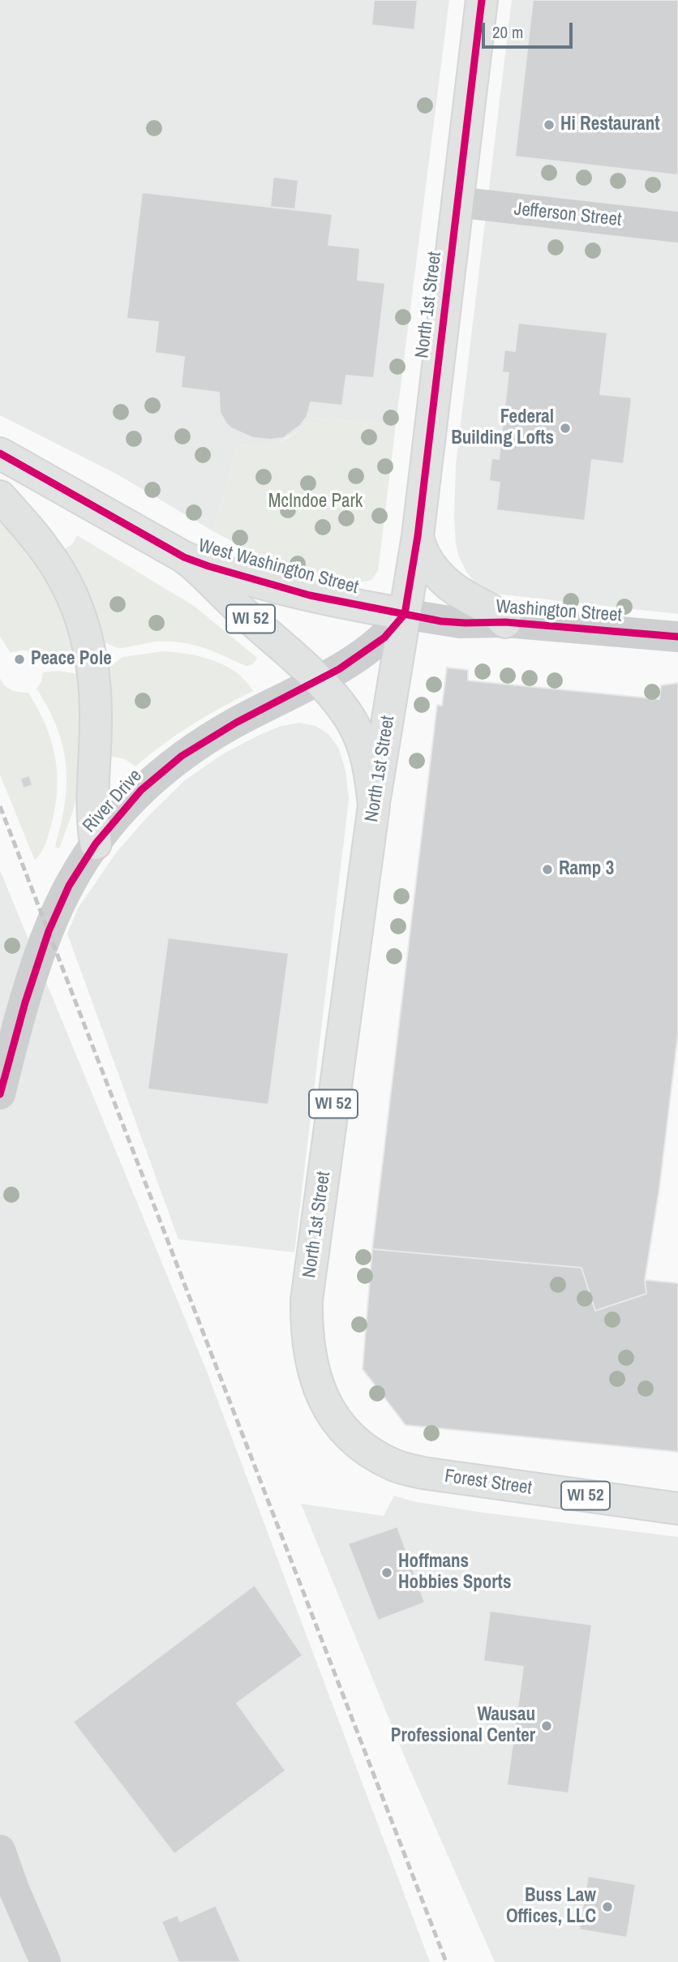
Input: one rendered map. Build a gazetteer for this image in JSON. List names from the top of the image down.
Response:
{
  "streets": {
    "main road": [
      "North 1st Street",
      "West Washington Street",
      "WI 52",
      "Forest Street"
    ],
    "street": ["Jefferson Street", "Washington Street", "River Drive"]
  },
  "crossings": [
    ["Jefferson Street", "North 1st Street"],
    ["North 1st Street", "West Washington Street"],
    ["North 1st Street", "Washington Street"],
    ["North 1st Street", "River Drive"],
    ["North 1st Street", "Forest Street"],
    ["West Washington Street", "Washington Street"],
    ["West Washington Street", "River Drive"],
    ["Washington Street", "River Drive"]
  ],
  "parks": ["McIndoe Park"],
  "places": [
    "Hi Restaurant",
    "Federal Building Lofts",
    "Peace Pole",
    "Ramp 3",
    "Hoffmans Hobbies Sports",
    "Wausau Professional Center",
    "Buss Law Offices, LLC"
  ],
  "scale_bar": "20 m"
}
